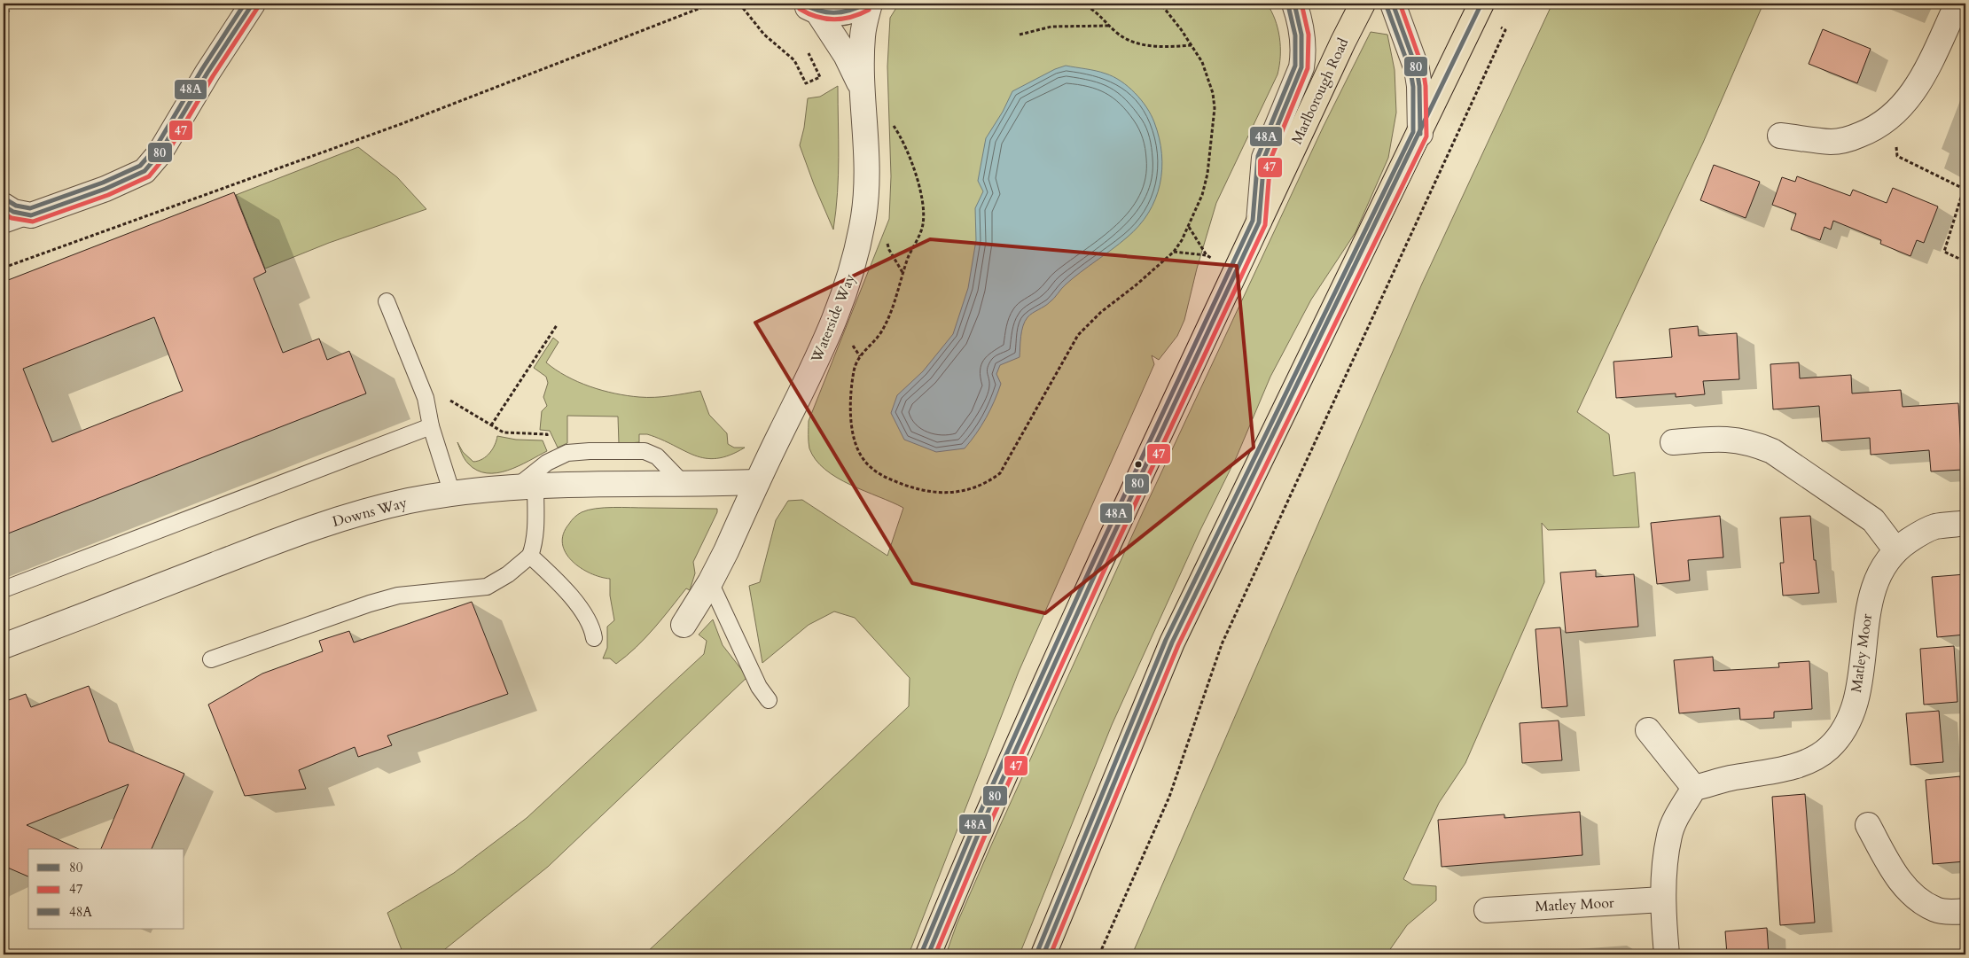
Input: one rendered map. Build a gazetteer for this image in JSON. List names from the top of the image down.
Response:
{
  "streets": {
    "main road": ["Marlborough Road"],
    "street": ["Waterside Way", "Downs Way", "Matley Moor"]
  },
  "crossings": [
    ["Waterside Way", "Downs Way"]
  ],
  "lines": ["transit line 80", "transit line 47", "transit line 48A"],
  "legend": ["80", "47", "48A"]
}
